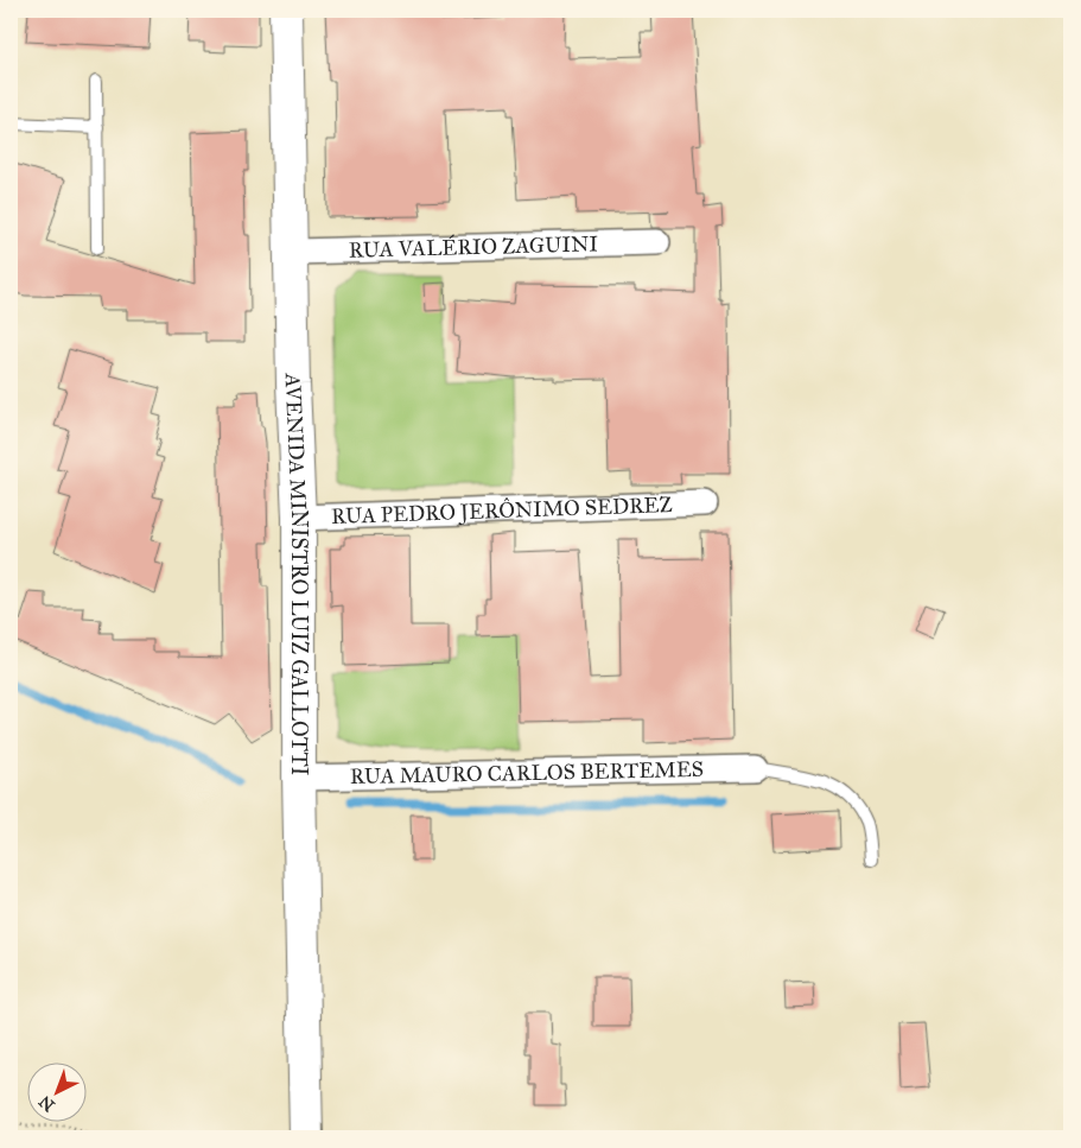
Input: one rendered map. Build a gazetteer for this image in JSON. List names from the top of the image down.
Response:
{
  "streets": {
    "street": [
      "RUA VALÉRIO ZAGUINI",
      "RUA PEDRO JERÔNIMO SEDREZ",
      "AVENIDA MINISTRO LUIZ GALLOTTI",
      "RUA MAURO CARLOS BERTEMES"
    ]
  },
  "crossings": [
    ["RUA VALÉRIO ZAGUINI", "AVENIDA MINISTRO LUIZ GALLOTTI"],
    ["RUA PEDRO JERÔNIMO SEDREZ", "AVENIDA MINISTRO LUIZ GALLOTTI"],
    ["AVENIDA MINISTRO LUIZ GALLOTTI", "RUA MAURO CARLOS BERTEMES"]
  ],
  "north": "bottom left"
}
